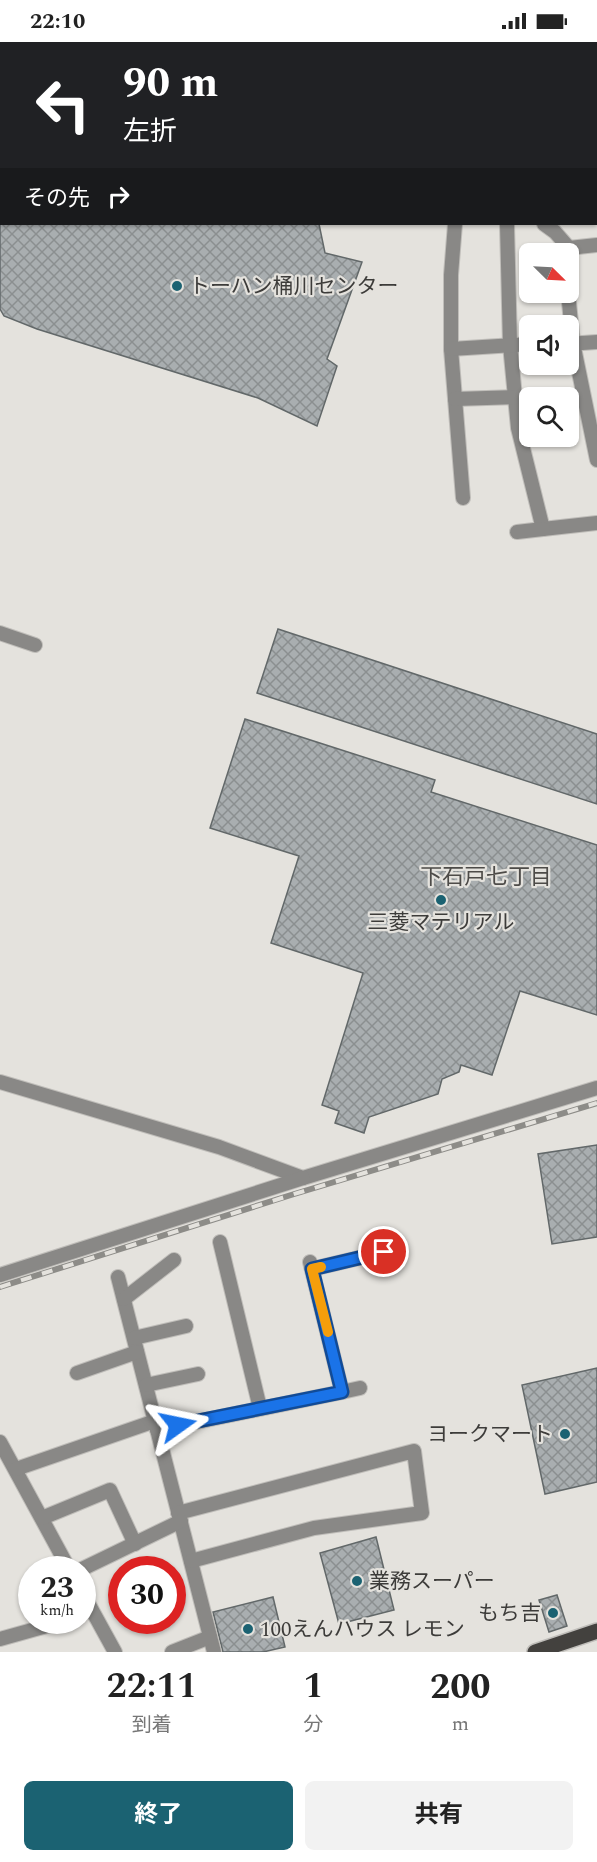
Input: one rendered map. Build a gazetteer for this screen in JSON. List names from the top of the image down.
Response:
{
  "districts": ["下石戸七丁目"],
  "places": [
    "トーハン桶川センター",
    "三菱マテリアル",
    "ヨークマート",
    "業務スーパー",
    "もち吉",
    "100えんハウス レモン"
  ],
  "north": "bottom right",
  "page": {
    "status": "22:10",
    "turn": ["90 m", "左折"],
    "then": "その先",
    "speed": "23 km/h",
    "limit": "30",
    "eta": [
      "22:11",
      "到着",
      "1",
      "分",
      "200",
      "m"
    ],
    "buttons": ["終了", "共有"]
  }
}
